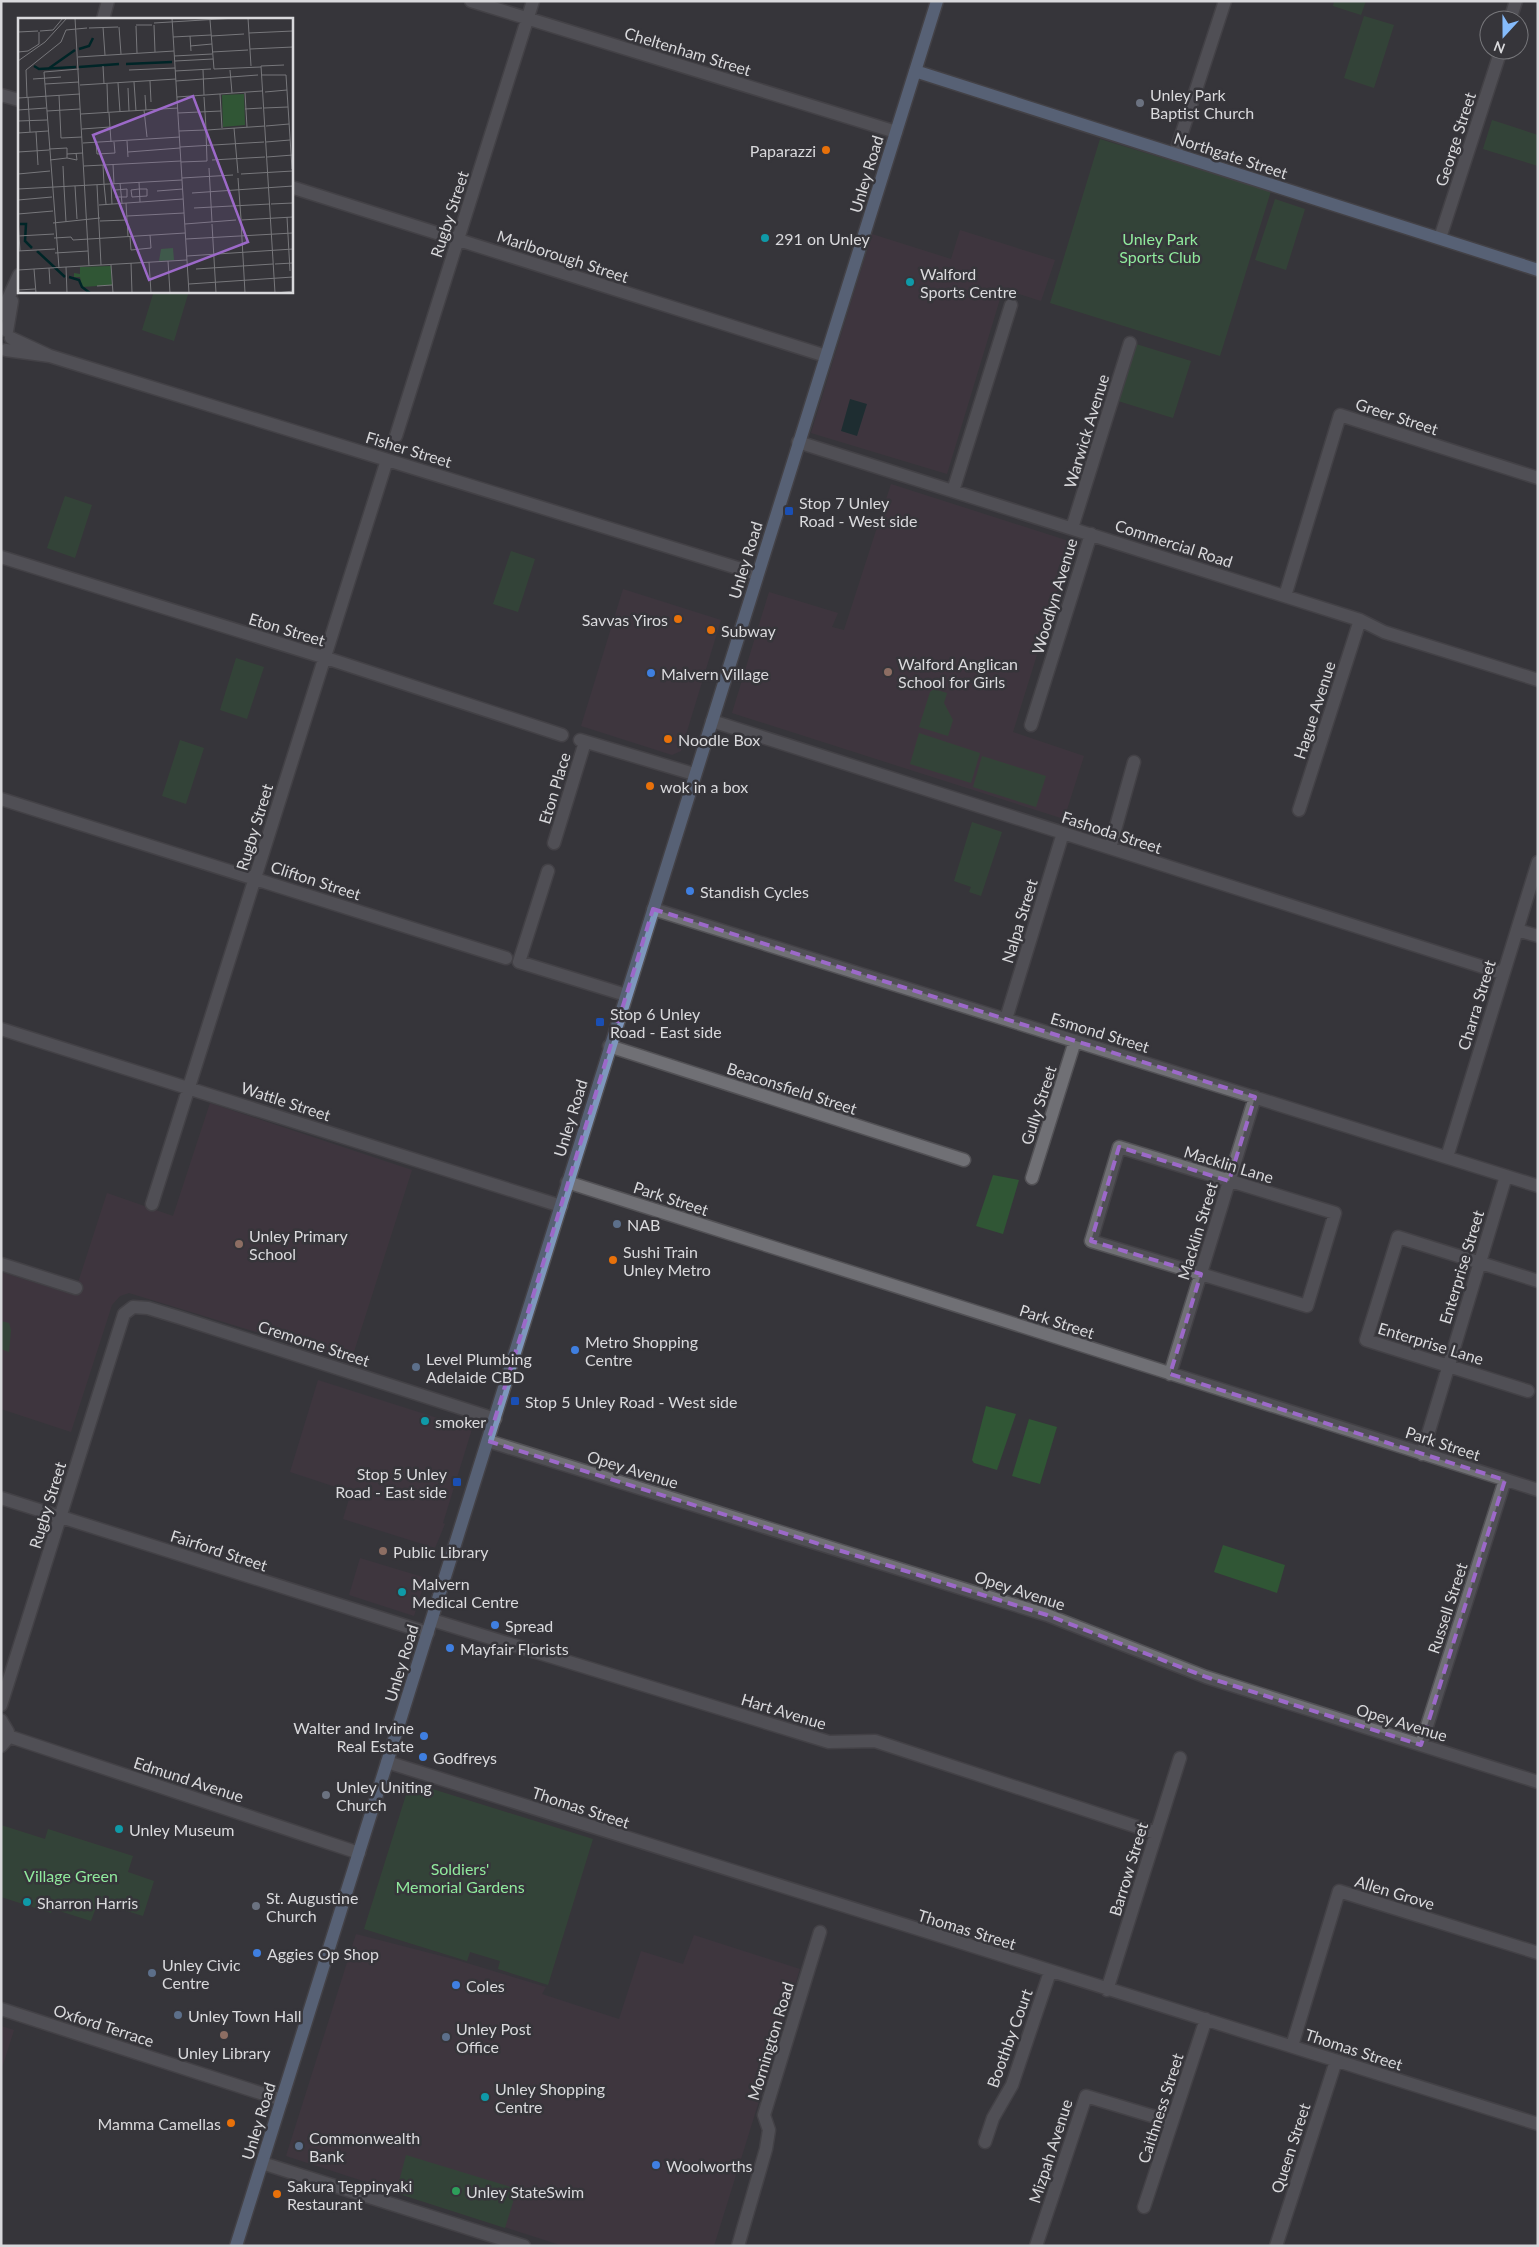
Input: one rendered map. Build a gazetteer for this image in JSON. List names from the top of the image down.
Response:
{
  "streets": {
    "main road": ["Northgate Street", "Unley Road"],
    "street": [
      "Cheltenham Street",
      "George Street",
      "Rugby Street",
      "Marlborough Street",
      "Greer Street",
      "Warwick Avenue",
      "Fisher Street",
      "Commercial Road",
      "Woodlyn Avenue",
      "Eton Street",
      "Hague Avenue",
      "Eton Place",
      "Fashoda Street",
      "Clifton Street",
      "Nalpa Street",
      "Charra Street",
      "Esmond Street",
      "Beaconsfield Street",
      "Wattle Street",
      "Gully Street",
      "Macklin Lane",
      "Park Street",
      "Macklin Street",
      "Enterprise Street",
      "Cremorne Street",
      "Enterprise Lane",
      "Opey Avenue",
      "Fairford Street",
      "Russell Street",
      "Hart Avenue",
      "Edmund Avenue",
      "Thomas Street",
      "Barrow Street",
      "Allen Grove",
      "Oxford Terrace",
      "Boothby Court",
      "Mornington Road",
      "Caithness Street",
      "Queen Street",
      "Mizpah Avenue"
    ]
  },
  "crossings": [
    ["Cheltenham Street", "Unley Road"],
    ["Cheltenham Street", "Rugby Street"],
    ["George Street", "Northgate Street"],
    ["Northgate Street", "Unley Road"],
    ["Unley Road", "Marlborough Street"],
    ["Unley Road", "Fisher Street"],
    ["Unley Road", "Commercial Road"],
    ["Unley Road", "Eton Place"],
    ["Unley Road", "Fashoda Street"],
    ["Unley Road", "Esmond Street"],
    ["Unley Road", "Beaconsfield Street"],
    ["Unley Road", "Wattle Street"],
    ["Unley Road", "Park Street"],
    ["Unley Road", "Cremorne Street"],
    ["Unley Road", "Opey Avenue"],
    ["Unley Road", "Fairford Street"],
    ["Unley Road", "Hart Avenue"],
    ["Unley Road", "Edmund Avenue"],
    ["Unley Road", "Thomas Street"],
    ["Unley Road", "Oxford Terrace"],
    ["Rugby Street", "Marlborough Street"],
    ["Rugby Street", "Fisher Street"],
    ["Rugby Street", "Eton Street"],
    ["Rugby Street", "Clifton Street"],
    ["Rugby Street", "Wattle Street"],
    ["Rugby Street", "Cremorne Street"],
    ["Rugby Street", "Fairford Street"],
    ["Greer Street", "Commercial Road"],
    ["Warwick Avenue", "Commercial Road"],
    ["Commercial Road", "Woodlyn Avenue"],
    ["Commercial Road", "Hague Avenue"],
    ["Fashoda Street", "Nalpa Street"],
    ["Fashoda Street", "Charra Street"],
    ["Nalpa Street", "Esmond Street"],
    ["Charra Street", "Esmond Street"],
    ["Esmond Street", "Gully Street"],
    ["Esmond Street", "Macklin Street"],
    ["Esmond Street", "Enterprise Street"],
    ["Macklin Lane", "Macklin Street"],
    ["Park Street", "Macklin Street"],
    ["Park Street", "Enterprise Street"],
    ["Park Street", "Russell Street"],
    ["Enterprise Street", "Enterprise Lane"],
    ["Opey Avenue", "Russell Street"],
    ["Hart Avenue", "Barrow Street"],
    ["Thomas Street", "Barrow Street"],
    ["Thomas Street", "Allen Grove"],
    ["Thomas Street", "Boothby Court"],
    ["Thomas Street", "Caithness Street"],
    ["Thomas Street", "Queen Street"],
    ["Caithness Street", "Mizpah Avenue"]
  ],
  "parks": ["Unley Park Sports Club", "Soldiers' Memorial Gardens", "Village Green"],
  "places": {
    "other": [
      "Unley Park Baptist Church",
      "Paparazzi",
      "291 on Unley",
      "Walford Sports Centre",
      "Savvas Yiros",
      "Subway",
      "Walford Anglican School for Girls",
      "Malvern Village",
      "Noodle Box",
      "wok in a box",
      "Standish Cycles",
      "NAB",
      "Unley Primary School",
      "Sushi Train Unley Metro",
      "Metro Shopping Centre",
      "Level Plumbing Adelaide CBD",
      "smoker",
      "Public Library",
      "Malvern Medical Centre",
      "Spread",
      "Mayfair Florists",
      "Walter and Irvine Real Estate",
      "Godfreys",
      "Unley Uniting Church",
      "Unley Museum",
      "Sharron Harris",
      "St. Augustine Church",
      "Aggies Op Shop",
      "Unley Civic Centre",
      "Coles",
      "Unley Town Hall",
      "Unley Library",
      "Unley Post Office",
      "Unley Shopping Centre",
      "Mamma Camellas",
      "Commonwealth Bank",
      "Woolworths",
      "Unley StateSwim",
      "Sakura Teppinyaki Restaurant"
    ],
    "transit": [
      "Stop 7 Unley Road - West side",
      "Stop 6 Unley Road - East side",
      "Stop 5 Unley Road - West side",
      "Stop 5 Unley Road - East side"
    ]
  },
  "north": "bottom"
}
